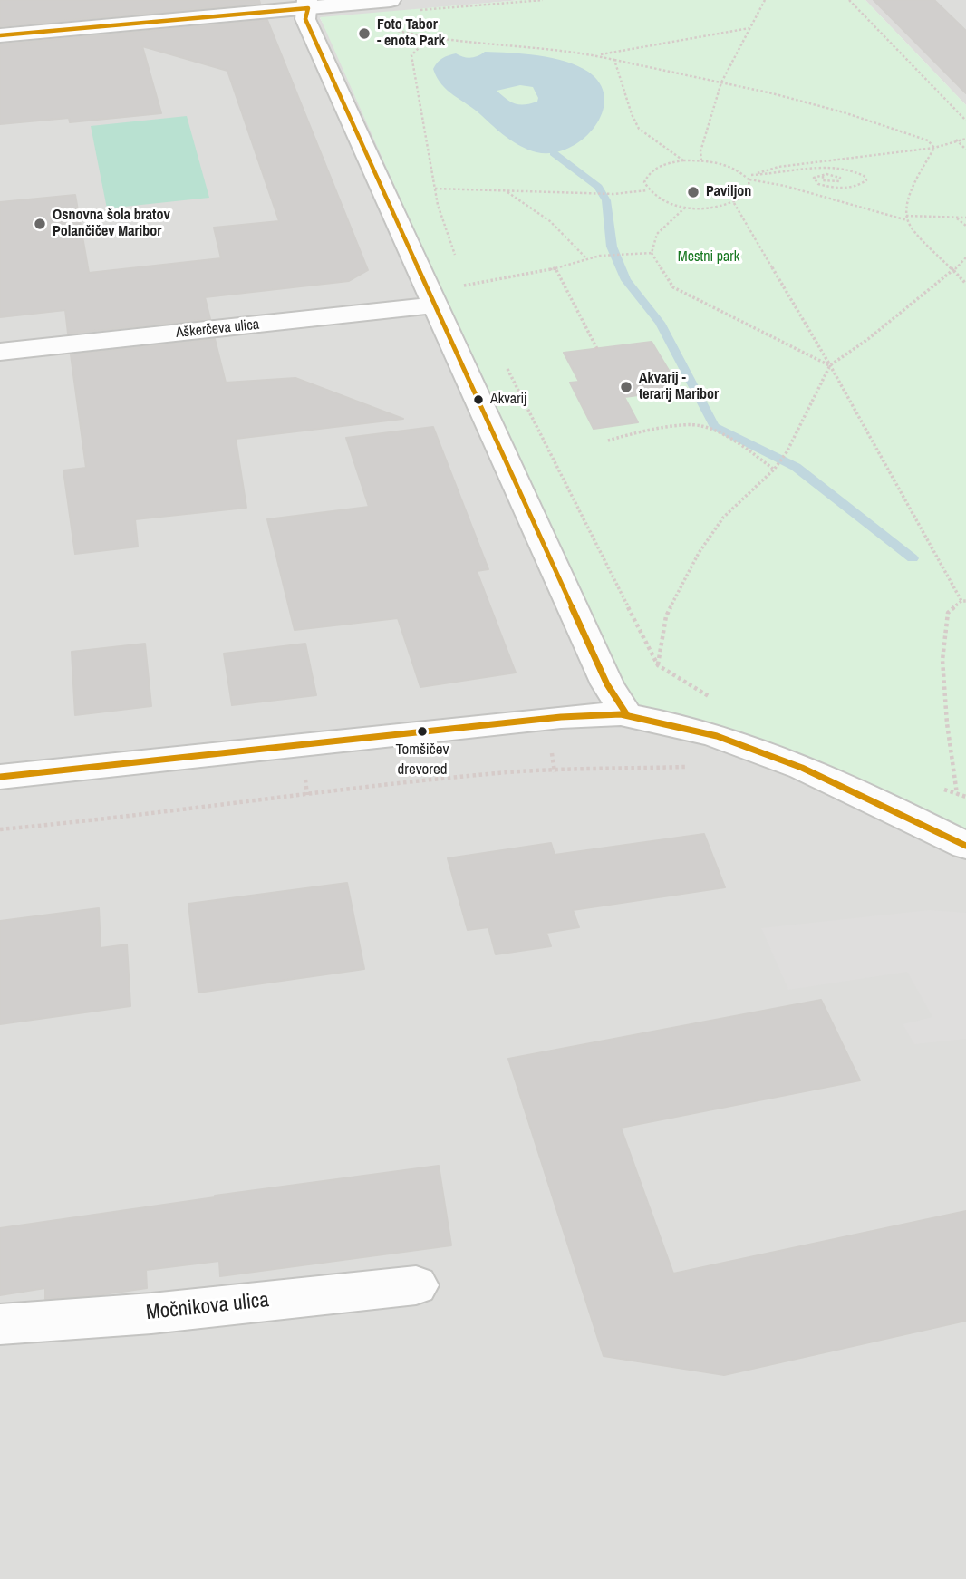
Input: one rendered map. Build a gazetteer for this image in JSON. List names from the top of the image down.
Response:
{
  "streets": {
    "street": ["Aškerčeva ulica", "Močnikova ulica"]
  },
  "parks": ["Mestni park"],
  "places": [
    "Foto Tabor - enota Park",
    "Paviljon",
    "Osnovna šola bratov Polančičev Maribor",
    "Akvarij - terarij Maribor",
    "Akvarij",
    "Tomšičev drevored"
  ]
}
